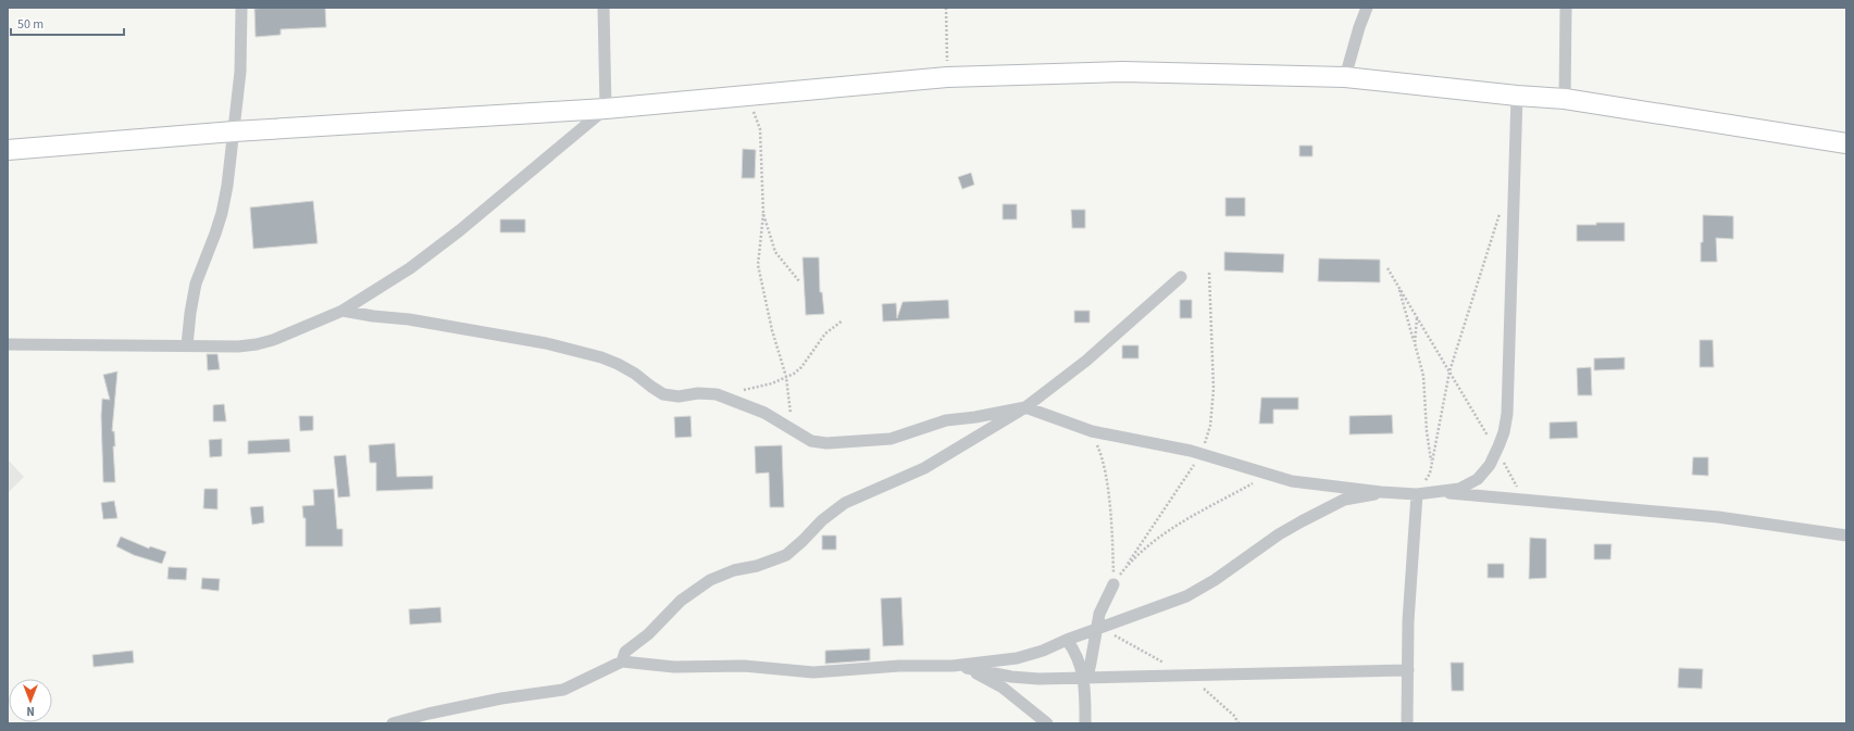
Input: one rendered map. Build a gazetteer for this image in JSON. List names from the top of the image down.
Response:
{
  "scale_bar": "50 m",
  "north": "bottom"
}
